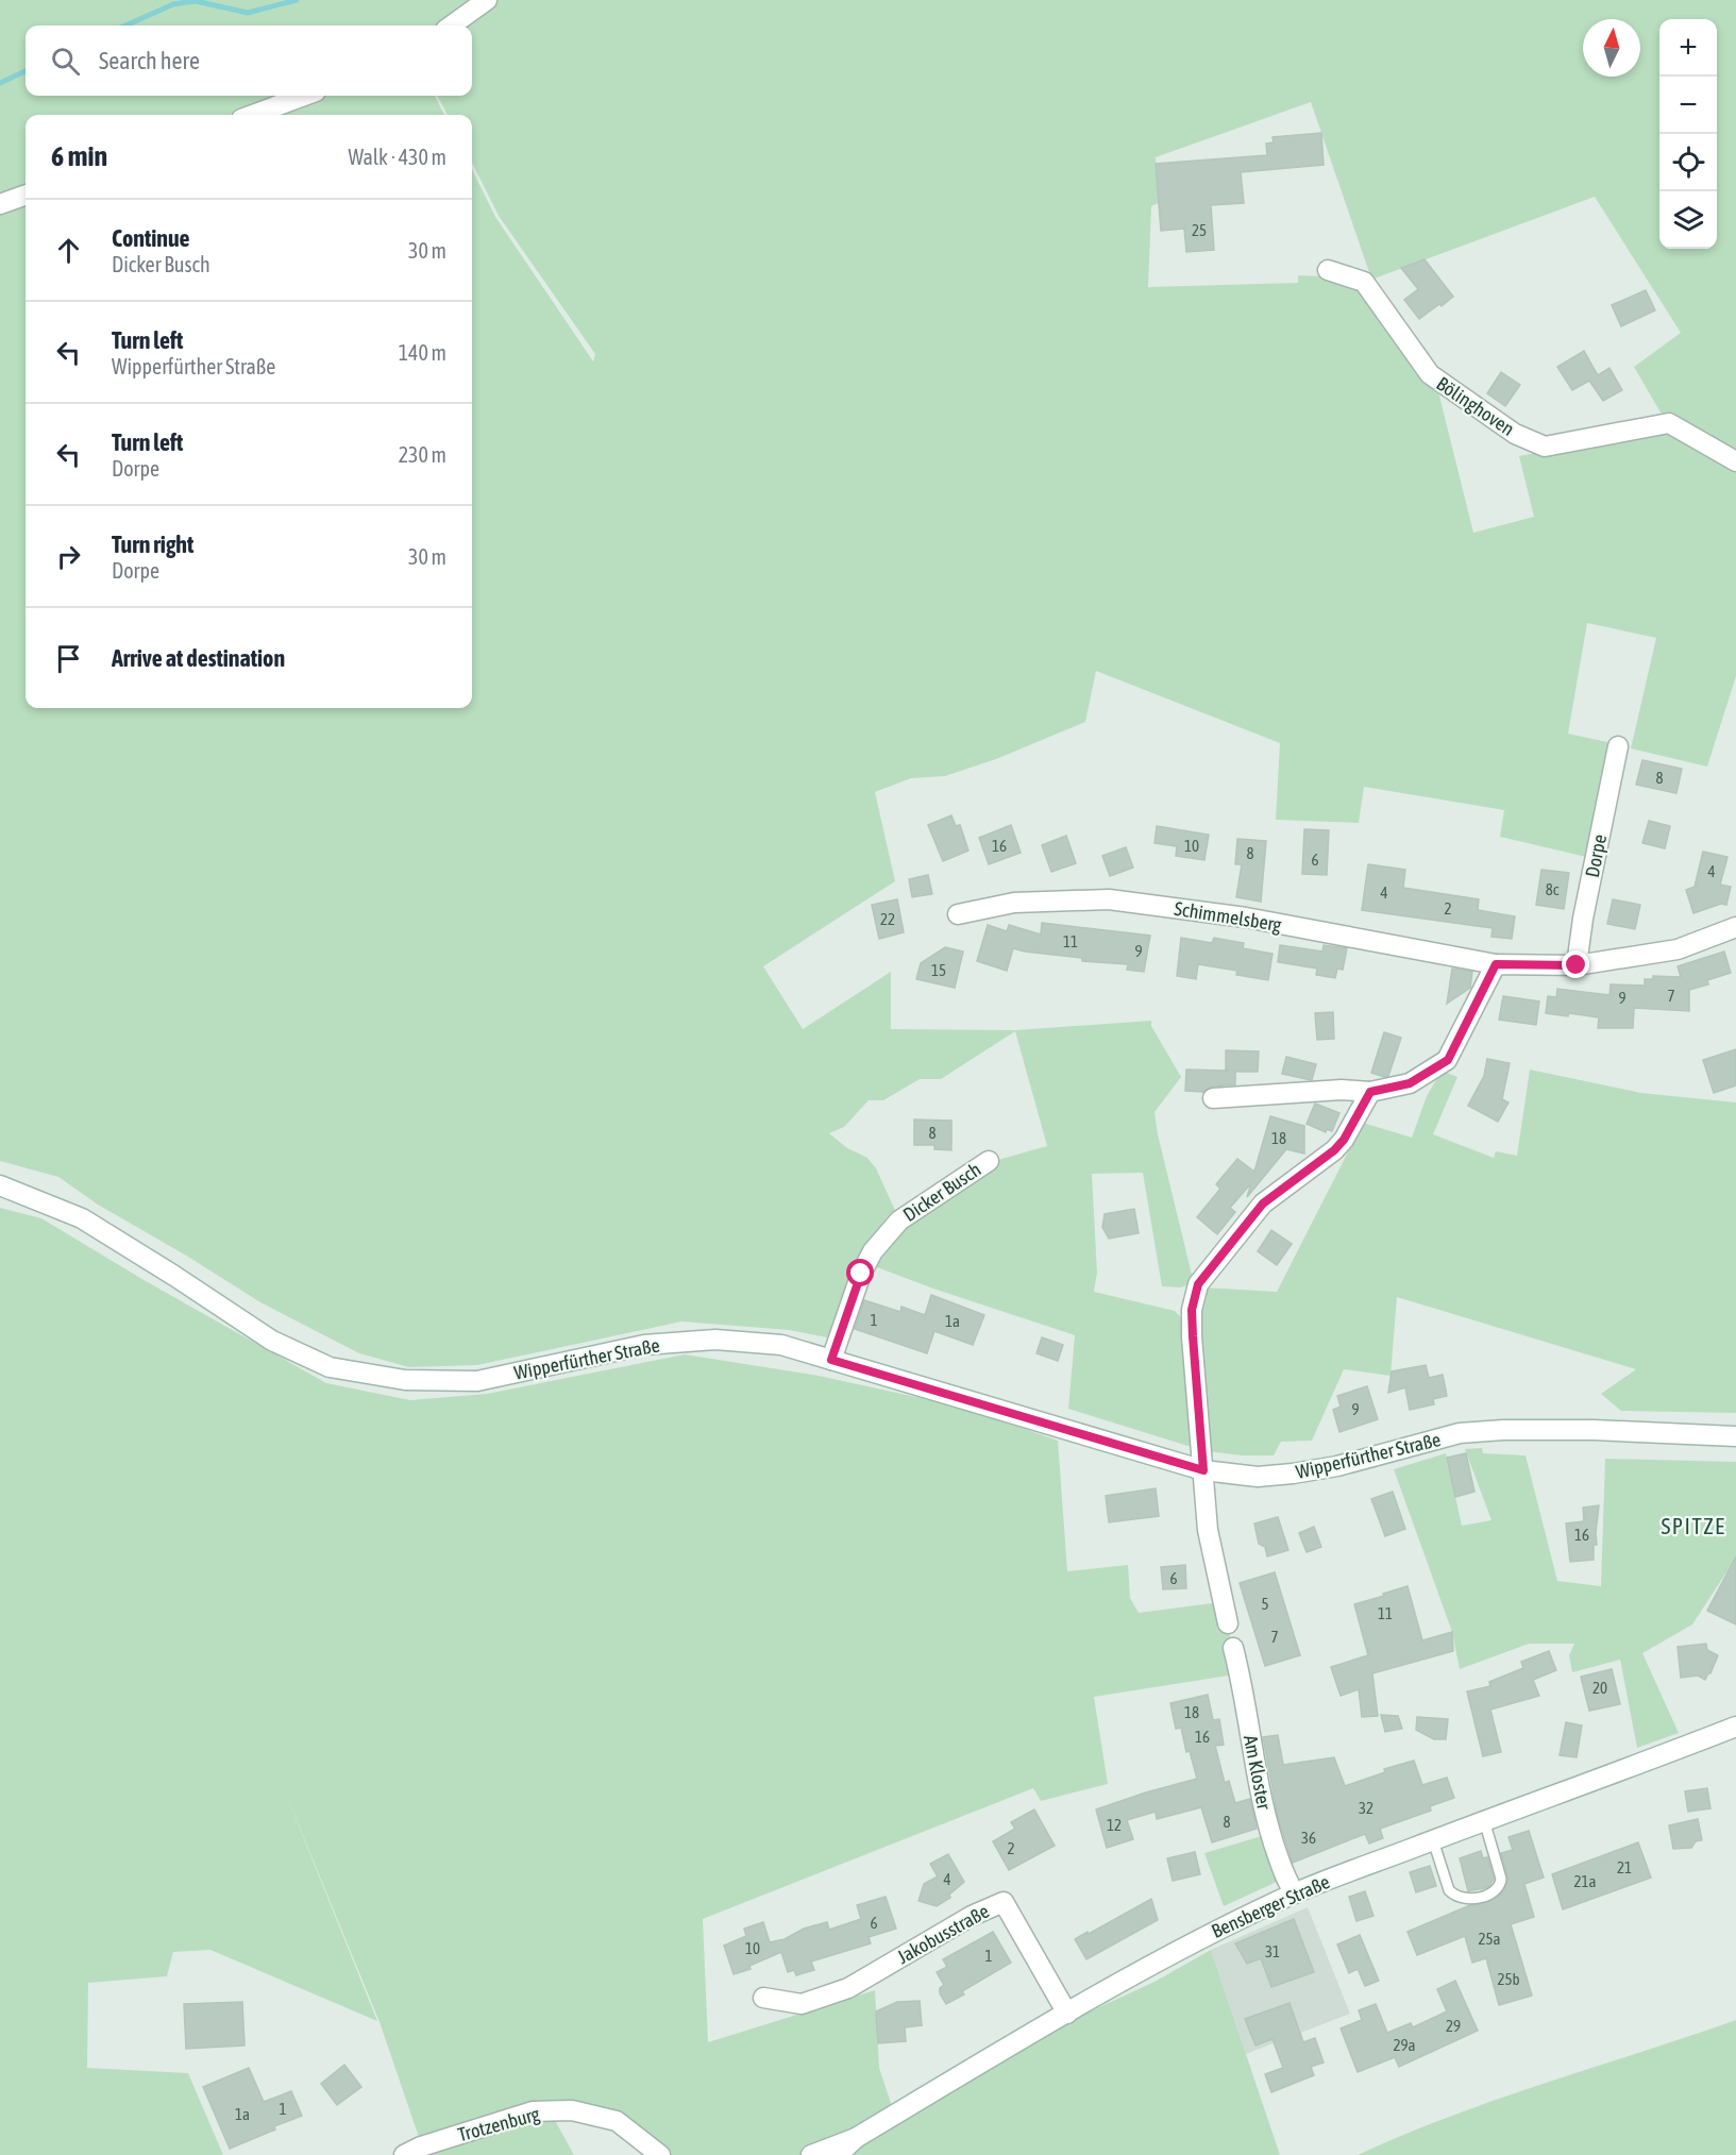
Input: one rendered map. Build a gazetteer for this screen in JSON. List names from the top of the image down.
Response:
{
  "streets": {
    "street": [
      "Bölinghoven",
      "Dorpe",
      "Schimmelsberg",
      "Dicker Busch",
      "Wipperfürther Straße",
      "Am Kloster",
      "Bensberger Straße",
      "Jakobusstraße",
      "Trotzenburg"
    ]
  },
  "crossings": [
    ["Dicker Busch", "Wipperfürther Straße"],
    ["Am Kloster", "Bensberger Straße"],
    ["Bensberger Straße", "Jakobusstraße"]
  ],
  "districts": ["SPITZE"],
  "house_numbers": [
    "25",
    "8",
    "16",
    "10",
    "8",
    "6",
    "4",
    "8c",
    "4",
    "2",
    "22",
    "11",
    "9",
    "15",
    "7",
    "9",
    "8",
    "18",
    "1",
    "1a",
    "9",
    "16",
    "6",
    "5",
    "11",
    "7",
    "20",
    "18",
    "16",
    "32",
    "8",
    "12",
    "36",
    "2",
    "21",
    "4",
    "21a",
    "6",
    "25a",
    "10",
    "31",
    "1",
    "25b",
    "29",
    "29a",
    "1",
    "1a"
  ],
  "north": "top",
  "page": {
    "map_buttons": ["+", "−"],
    "search": "Search here",
    "heading": ["6 min", "Walk · 430 m"],
    "list": [
      ["Continue", "Dicker Busch", "30 m"],
      ["Turn left", "Wipperfürther Straße", "140 m"],
      ["Turn left", "Dorpe", "230 m"],
      ["Turn right", "Dorpe", "30 m"],
      "Arrive at destination"
    ]
  }
}
